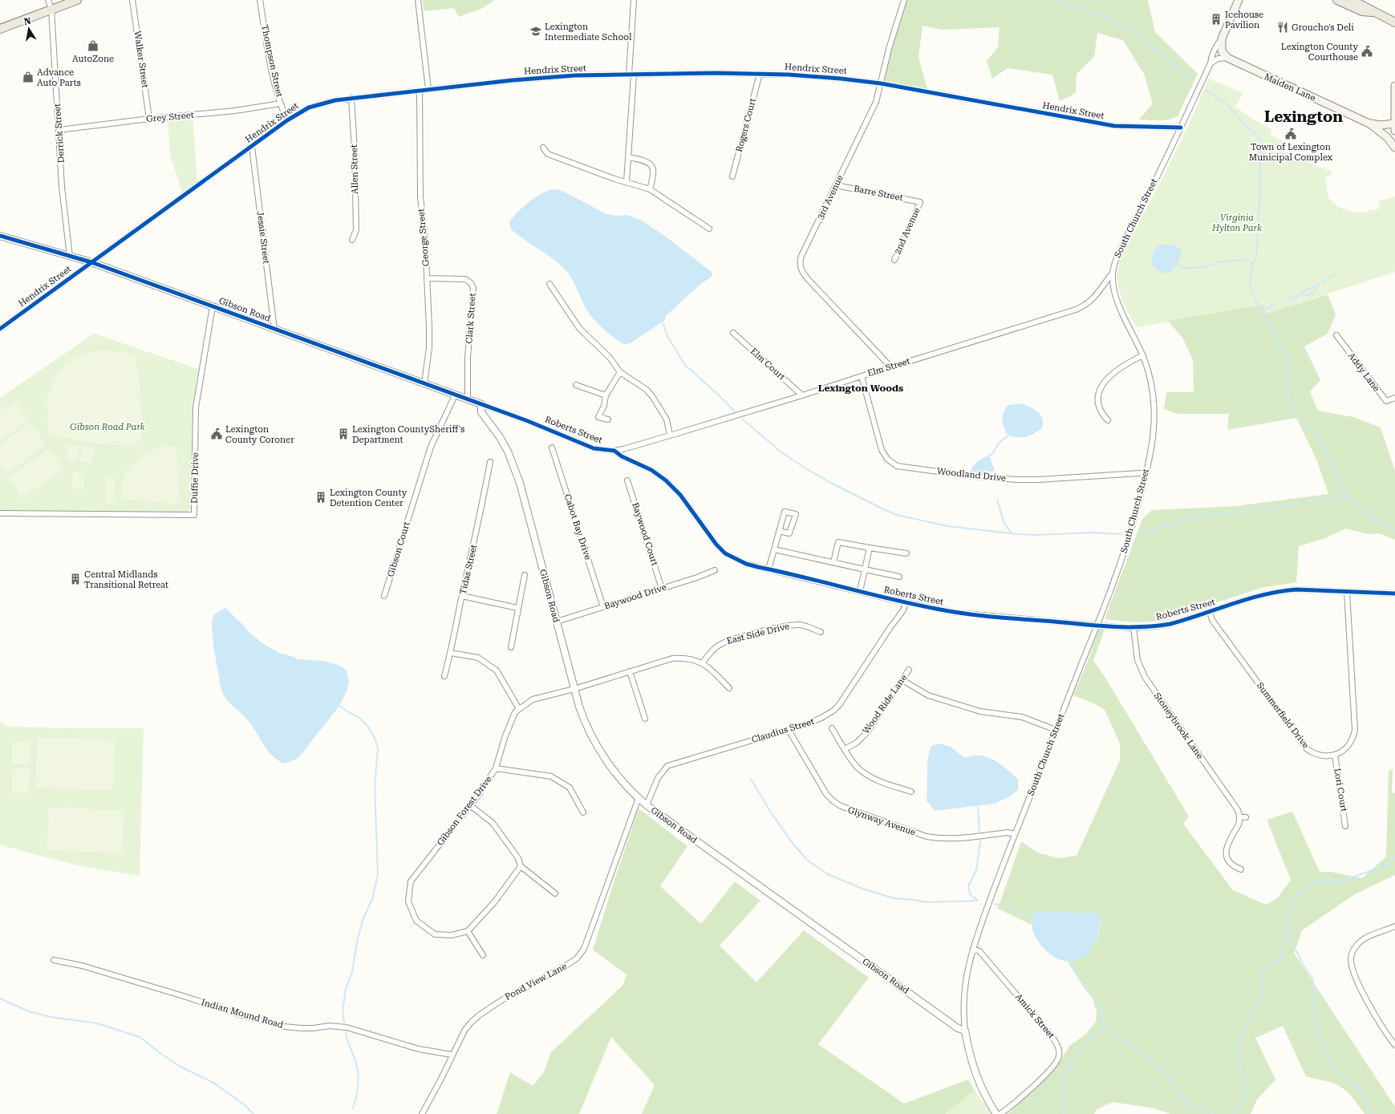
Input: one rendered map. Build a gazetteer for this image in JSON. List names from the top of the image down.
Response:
{
  "streets": {
    "main road": ["Maiden Lane", "South Church Street"],
    "street": [
      "Walker Street",
      "Thompson Street",
      "Hendrix Street",
      "Grey Street",
      "Rogers Court",
      "Derrick Street",
      "Allen Street",
      "Barre Street",
      "3rd Avenue",
      "2nd Avenue",
      "Jessie Street",
      "George Street",
      "Gibson Road",
      "Clark Street",
      "Elm Court",
      "Elm Street",
      "Addy Lane",
      "Roberts Street",
      "Woodland Drive",
      "Duffie Drive",
      "Cabot Bay Drive",
      "Baywood Court",
      "Gibson Court",
      "Tidas Street",
      "Baywood Drive",
      "East Side Drive",
      "Wood Ride Lane",
      "Summerfield Drive",
      "Stoneybrook Lane",
      "Claudius Street",
      "Lori Court",
      "Gibson Forest Drive",
      "Glynway Avenue",
      "Pond View Lane",
      "Indian Mound Road",
      "Amick Street"
    ]
  },
  "crossings": [
    ["Walker Street", "Grey Street"],
    ["Thompson Street", "Hendrix Street"],
    ["Thompson Street", "Grey Street"],
    ["Hendrix Street", "Rogers Court"],
    ["Hendrix Street", "Allen Street"],
    ["Hendrix Street", "3rd Avenue"],
    ["Hendrix Street", "South Church Street"],
    ["Hendrix Street", "Jessie Street"],
    ["Hendrix Street", "George Street"],
    ["Hendrix Street", "Gibson Road"],
    ["Grey Street", "Derrick Street"],
    ["Derrick Street", "Gibson Road"],
    ["Barre Street", "3rd Avenue"],
    ["Barre Street", "2nd Avenue"],
    ["3rd Avenue", "Elm Street"],
    ["South Church Street", "Gibson Road"],
    ["South Church Street", "Elm Street"],
    ["South Church Street", "Roberts Street"],
    ["South Church Street", "Woodland Drive"],
    ["South Church Street", "Glynway Avenue"],
    ["South Church Street", "Amick Street"],
    ["Jessie Street", "Gibson Road"],
    ["George Street", "Gibson Road"],
    ["George Street", "Clark Street"],
    ["Gibson Road", "Clark Street"],
    ["Gibson Road", "Roberts Street"],
    ["Gibson Road", "Duffie Drive"],
    ["Gibson Road", "Gibson Court"],
    ["Gibson Road", "Baywood Drive"],
    ["Gibson Road", "Claudius Street"],
    ["Gibson Road", "Gibson Forest Drive"],
    ["Gibson Road", "Pond View Lane"],
    ["Elm Court", "Elm Street"],
    ["Elm Street", "Roberts Street"],
    ["Elm Street", "Woodland Drive"],
    ["Roberts Street", "Summerfield Drive"],
    ["Roberts Street", "Stoneybrook Lane"],
    ["Roberts Street", "Claudius Street"],
    ["Cabot Bay Drive", "Baywood Drive"],
    ["Baywood Court", "Baywood Drive"],
    ["East Side Drive", "Gibson Forest Drive"],
    ["Summerfield Drive", "Lori Court"],
    ["Claudius Street", "Glynway Avenue"],
    ["Pond View Lane", "Indian Mound Road"]
  ],
  "districts": ["Lexington", "Lexington Woods"],
  "parks": ["Virginia Hylton Park", "Gibson Road Park"],
  "places": {
    "building": [
      "Icehouse Pavilion",
      "Lexington CountySheriff's Department",
      "Lexington County Detention Center",
      "Central Midlands Transitional Retreat"
    ],
    "restaurant": ["Groucho's Deli"],
    "school or university": ["Lexington Intermediate School"],
    "shop": ["AutoZone", "Advance Auto Parts"],
    "public building": ["Lexington County Courthouse", "Town of Lexington Municipal Complex", "Lexington County Coroner"]
  },
  "north": "top"
}
